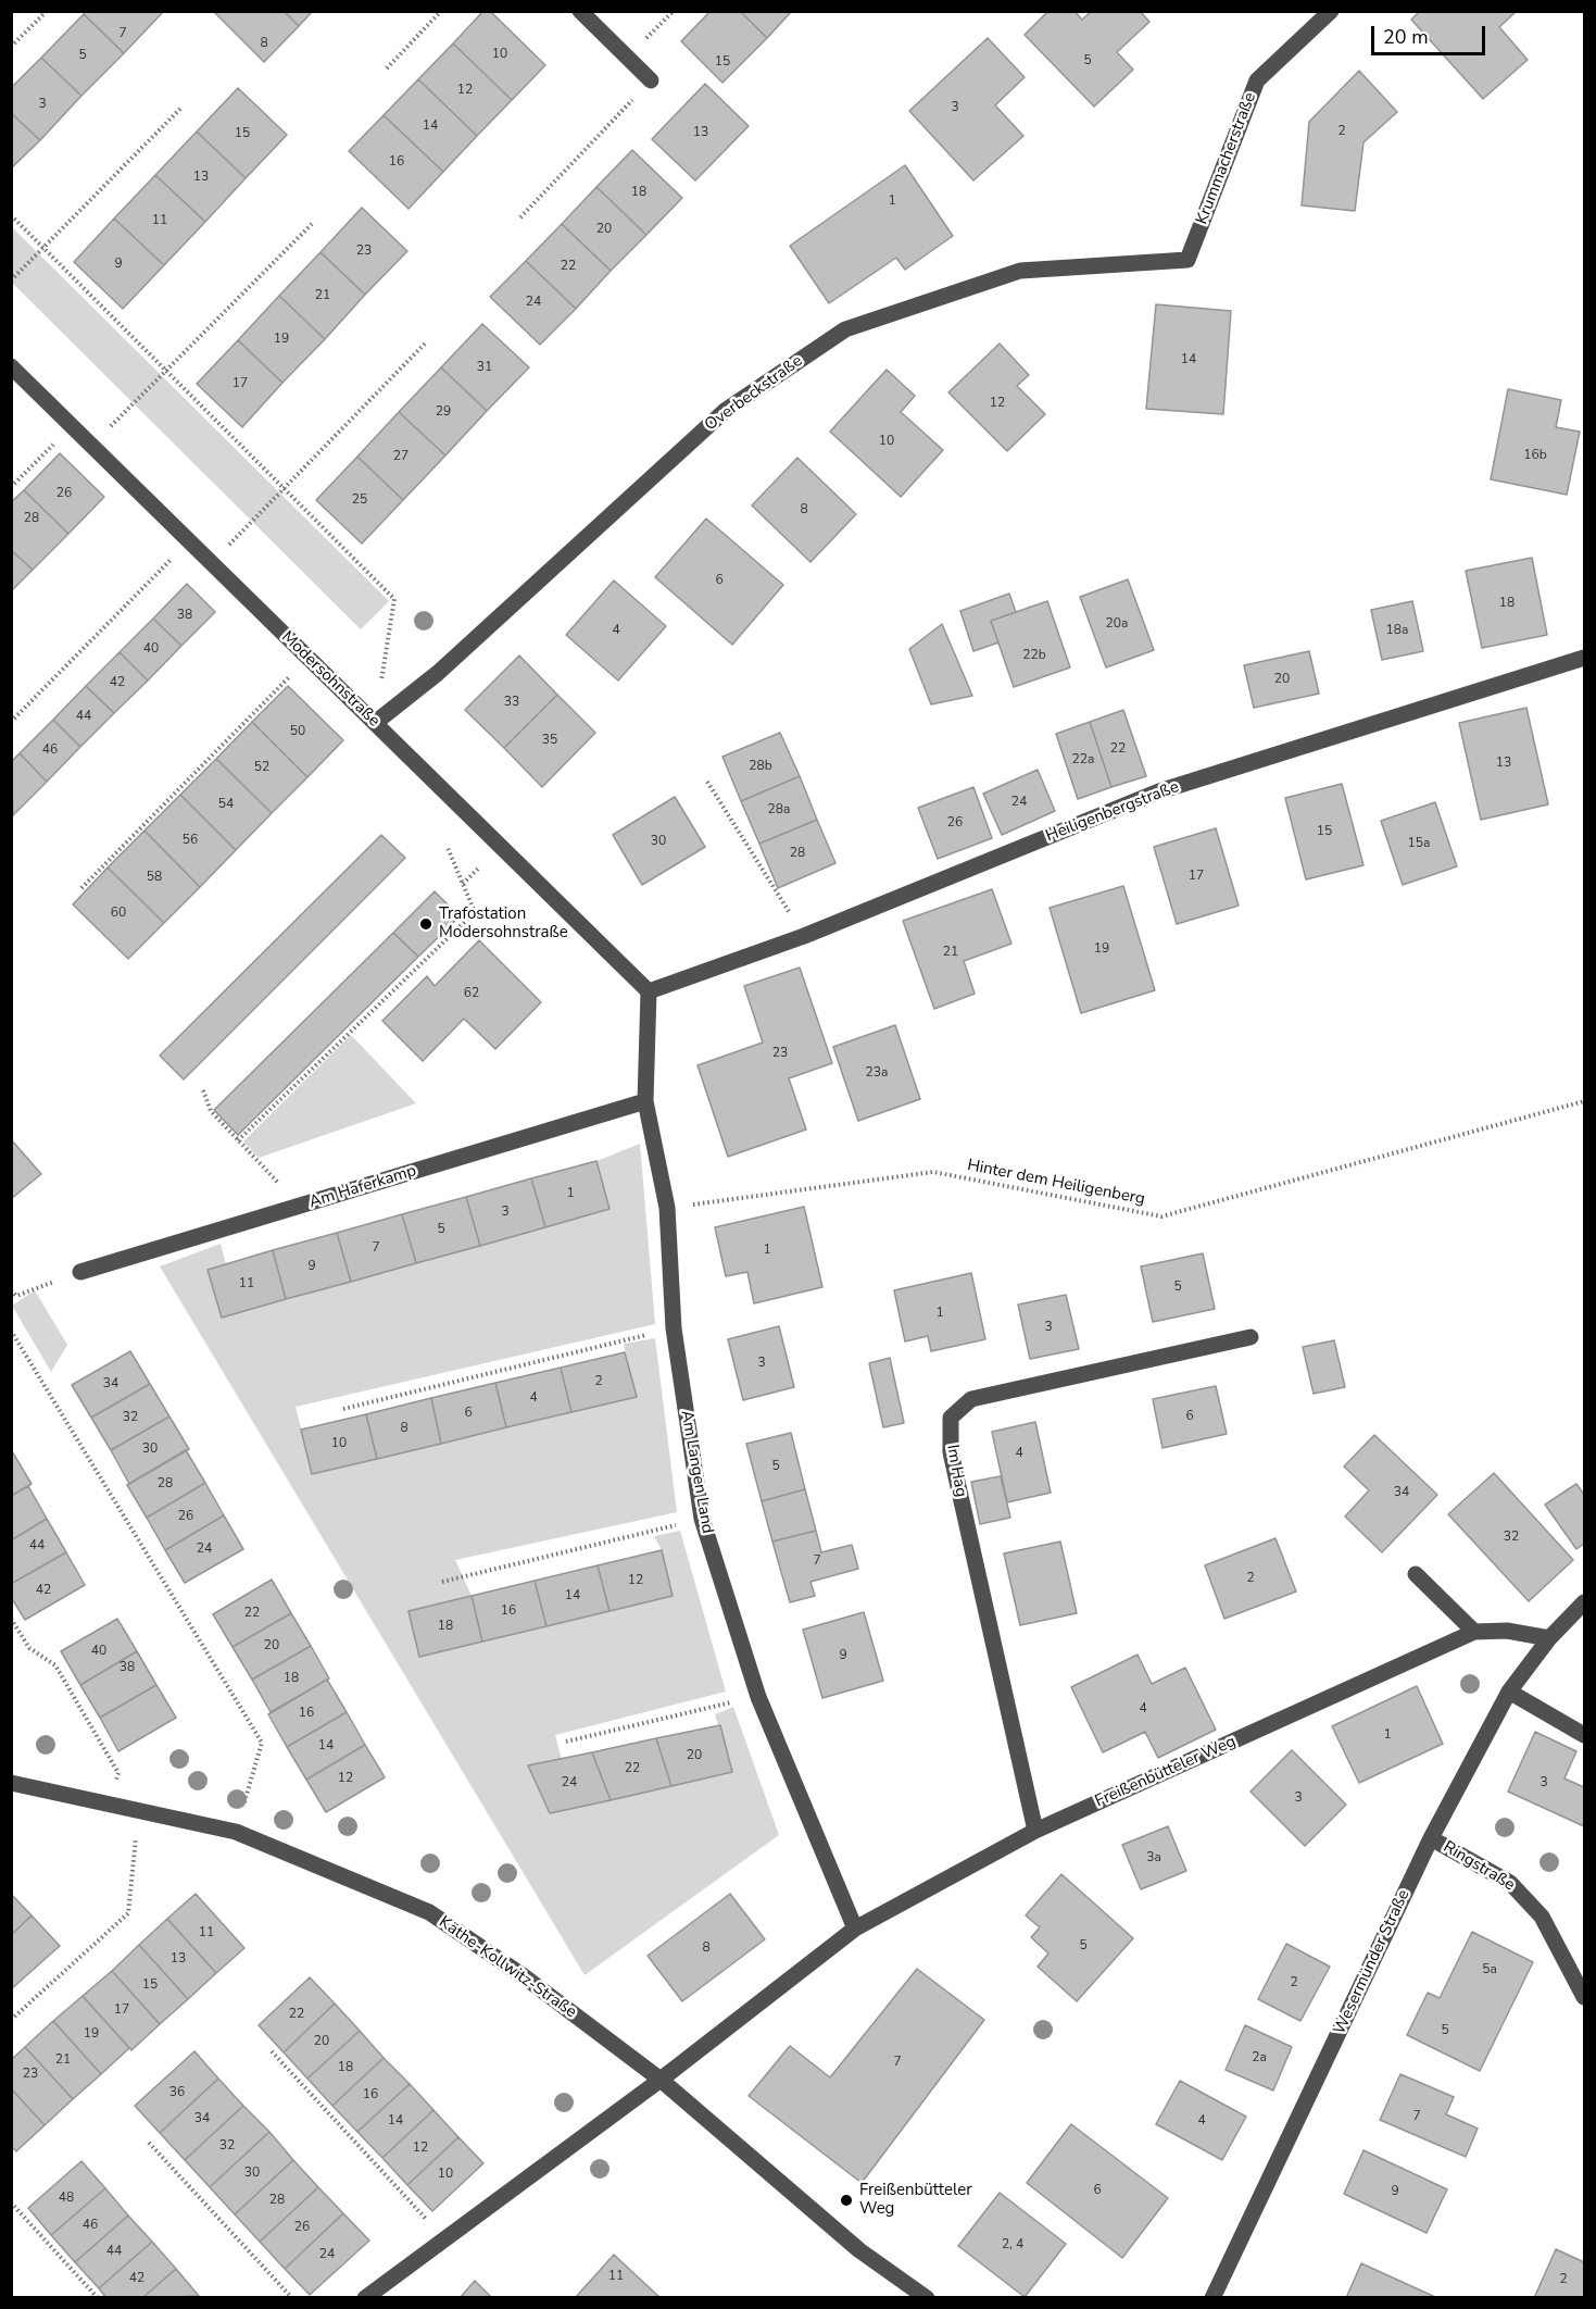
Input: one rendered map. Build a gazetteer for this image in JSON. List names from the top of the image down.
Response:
{
  "streets": {
    "street": [
      "Krummacherstraße",
      "Overbeckstraße",
      "Modersohnstraße",
      "Heiligenbergstraße",
      "Am Haferkamp",
      "Im Hag",
      "Am Langen Land",
      "Freißenbütteler Weg",
      "Ringstraße",
      "Wesermünder Straße",
      "Käthe-Kollwitz-Straße"
    ],
    "path": ["Hinter dem Heiligenberg"]
  },
  "crossings": [
    ["Krummacherstraße", "Overbeckstraße"],
    ["Overbeckstraße", "Modersohnstraße"],
    ["Modersohnstraße", "Heiligenbergstraße"],
    ["Modersohnstraße", "Am Langen Land"],
    ["Heiligenbergstraße", "Am Langen Land"],
    ["Hinter dem Heiligenberg", "Am Langen Land"],
    ["Am Haferkamp", "Am Langen Land"],
    ["Im Hag", "Freißenbütteler Weg"],
    ["Am Langen Land", "Freißenbütteler Weg"],
    ["Freißenbütteler Weg", "Wesermünder Straße"],
    ["Freißenbütteler Weg", "Käthe-Kollwitz-Straße"],
    ["Ringstraße", "Wesermünder Straße"]
  ],
  "places": ["Trafostation Modersohnstraße", "Freißenbütteler Weg"],
  "house_numbers": [
    "7",
    "8",
    "10",
    "5",
    "5",
    "15",
    "12",
    "3",
    "3",
    "14",
    "2",
    "13",
    "15",
    "16",
    "13",
    "18",
    "1",
    "11",
    "20",
    "23",
    "9",
    "22",
    "21",
    "24",
    "19",
    "14",
    "31",
    "17",
    "12",
    "29",
    "10",
    "16b",
    "27",
    "26",
    "25",
    "8",
    "28",
    "6",
    "18",
    "38",
    "20a",
    "4",
    "18a",
    "40",
    "22b",
    "20",
    "42",
    "33",
    "44",
    "50",
    "35",
    "22",
    "46",
    "22a",
    "13",
    "28b",
    "52",
    "24",
    "54",
    "28a",
    "26",
    "15",
    "56",
    "30",
    "15a",
    "28",
    "17",
    "58",
    "60",
    "19",
    "21",
    "62",
    "23",
    "23a",
    "1",
    "3",
    "5",
    "7",
    "1",
    "9",
    "11",
    "5",
    "1",
    "3",
    "3",
    "2",
    "34",
    "4",
    "6",
    "6",
    "32",
    "8",
    "10",
    "30",
    "4",
    "5",
    "28",
    "34",
    "26",
    "32",
    "44",
    "24",
    "7",
    "2",
    "12",
    "42",
    "14",
    "16",
    "22",
    "18",
    "20",
    "40",
    "9",
    "38",
    "18",
    "4",
    "16",
    "1",
    "14",
    "20",
    "22",
    "12",
    "24",
    "3",
    "3",
    "3a",
    "11",
    "5",
    "8",
    "13",
    "5a",
    "2",
    "15",
    "17",
    "22",
    "5",
    "19",
    "20",
    "2a",
    "21",
    "7",
    "18",
    "23",
    "36",
    "16",
    "7",
    "34",
    "14",
    "4",
    "32",
    "12",
    "30",
    "10",
    "6",
    "9",
    "48",
    "28",
    "46",
    "26",
    "2, 4",
    "44",
    "24",
    "11",
    "42",
    "2"
  ],
  "scale_bar": "20 m"
}
